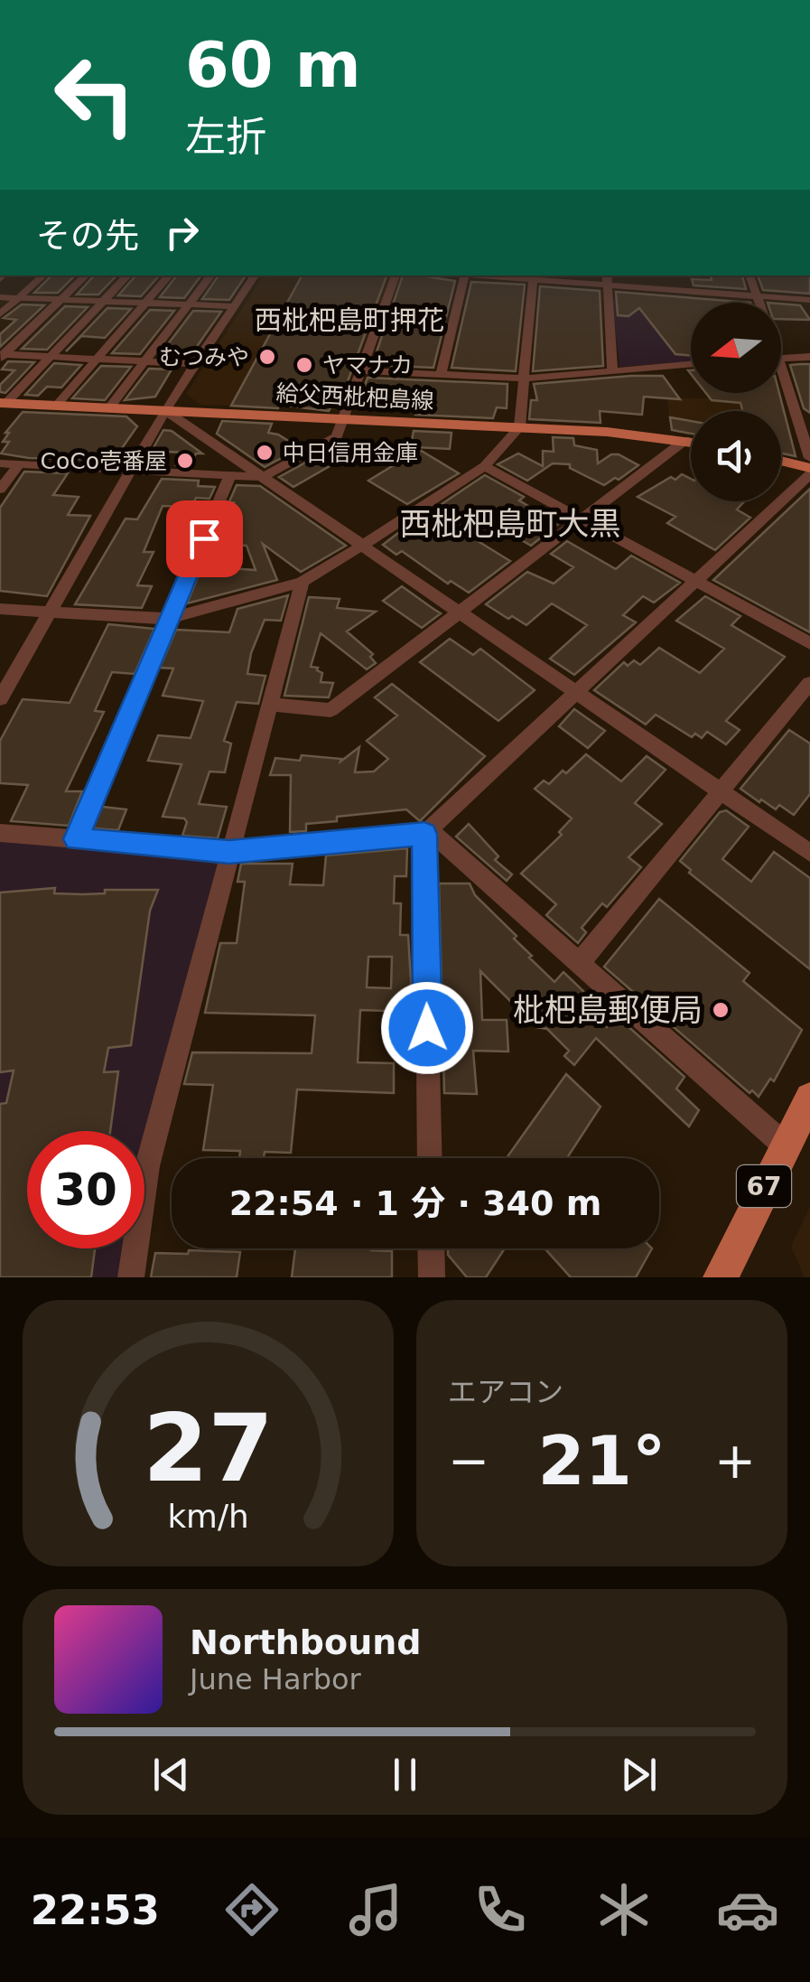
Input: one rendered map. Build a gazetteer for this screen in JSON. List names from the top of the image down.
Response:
{
  "streets": {
    "main road": ["給父西枇杷島線", "67"]
  },
  "districts": ["西枇杷島町押花", "西枇杷島町大黒"],
  "places": [
    "むつみや",
    "ヤマナカ",
    "中日信用金庫",
    "CoCo壱番屋",
    "枇杷島郵便局"
  ],
  "north": "left",
  "page": {
    "turn": ["60 m", "左折"],
    "then": "その先",
    "limit": "30",
    "trip": "22:54 · 1 分 · 340 m",
    "tile": "エアコン",
    "heat": ["−", "21°", "+"],
    "song": ["Northbound", "June Harbor"],
    "tabs": "22:53",
    "gauge": ["27", "km/h"]
  }
}
